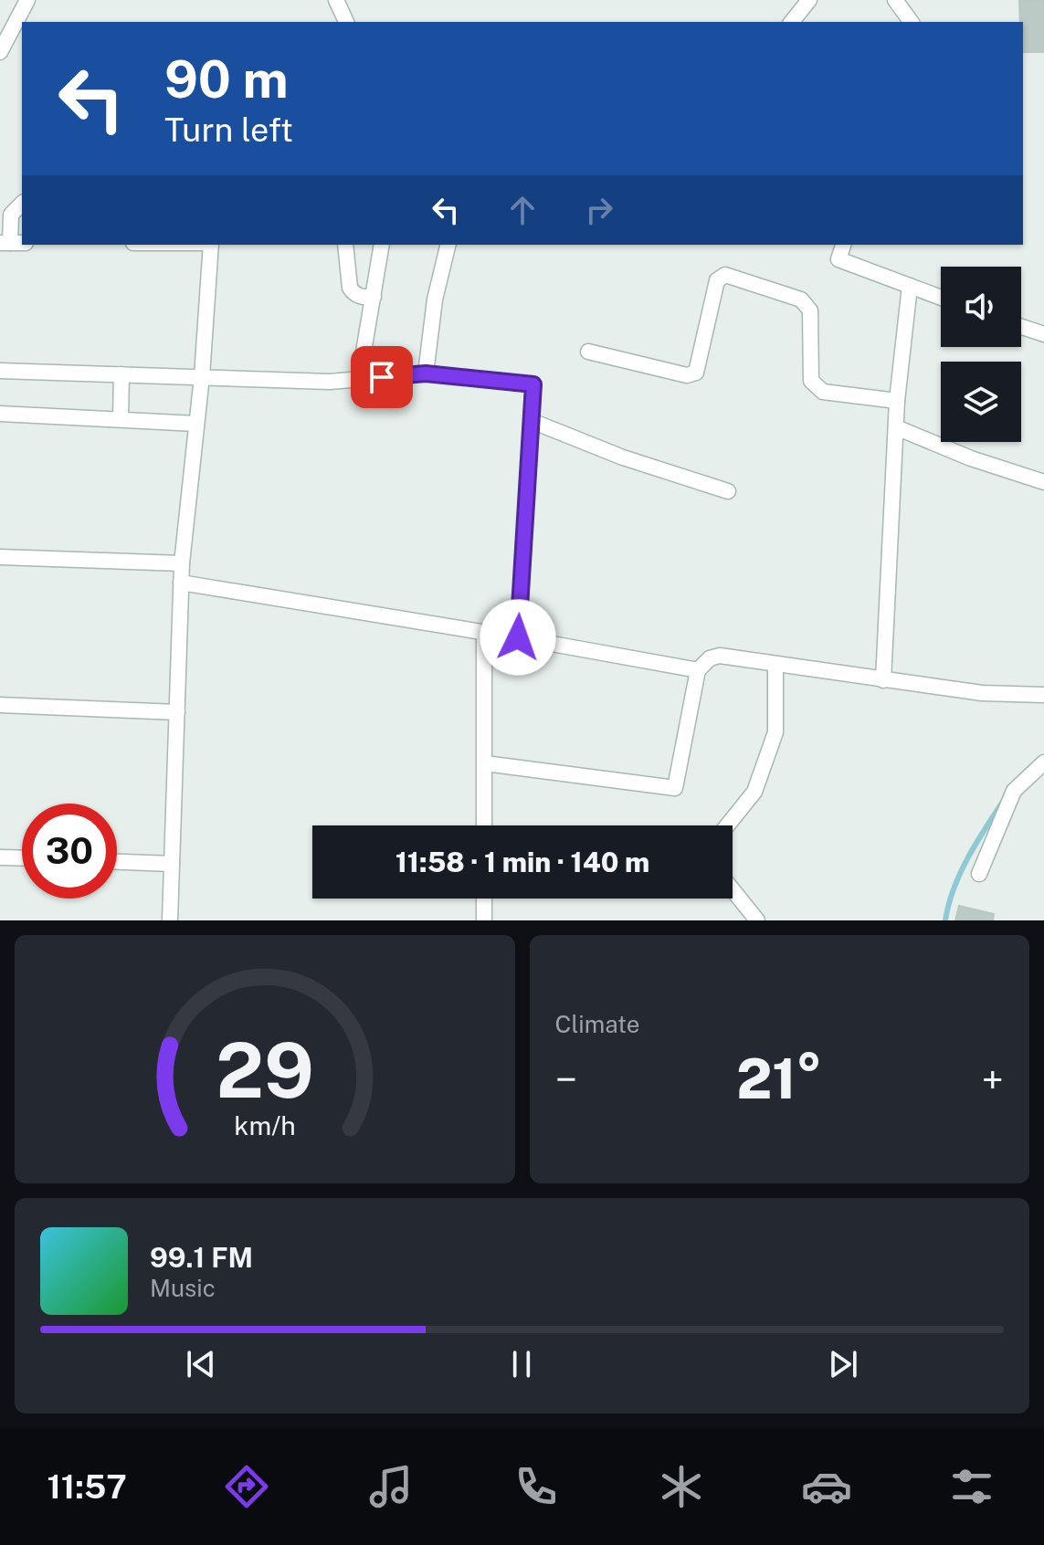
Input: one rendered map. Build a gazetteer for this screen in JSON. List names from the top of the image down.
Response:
{
  "page": {
    "turn": ["90 m", "Turn left"],
    "limit": "30",
    "trip": "11:58 · 1 min · 140 m",
    "tile": "Climate",
    "heat": ["−", "21°", "+"],
    "song": ["99.1 FM", "Music"],
    "tabs": "11:57",
    "gauge": ["29", "km/h"]
  }
}
